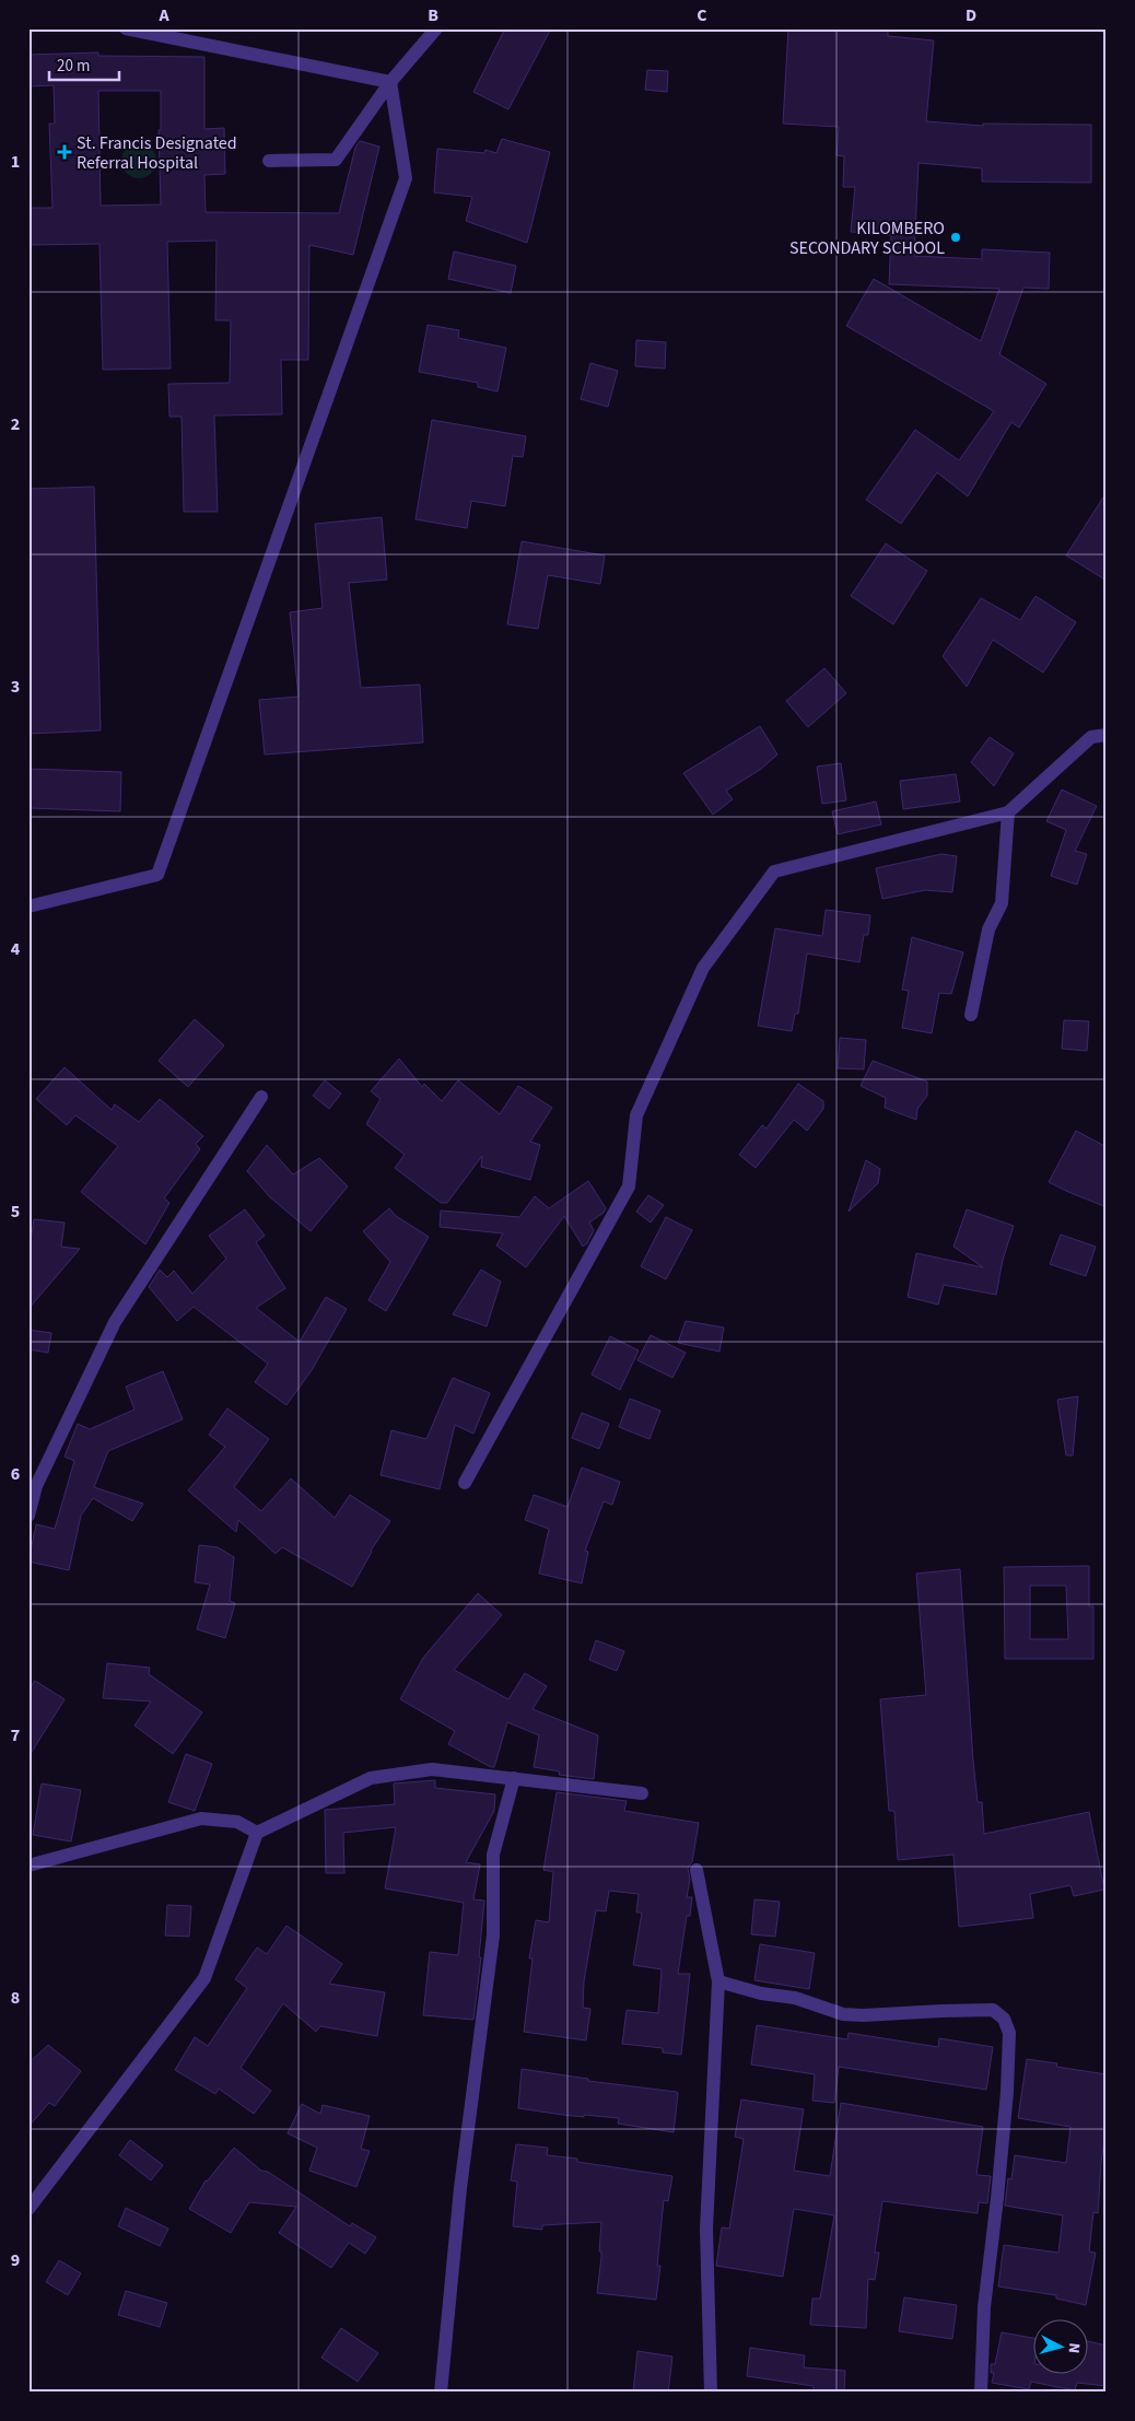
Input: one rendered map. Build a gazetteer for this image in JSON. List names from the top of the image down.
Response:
{
  "places": {
    "health": ["St. Francis Designated Referral Hospital"],
    "other": ["KILOMBERO SECONDARY SCHOOL"]
  },
  "scale_bar": "20 m",
  "north": "right",
  "grid": {
    "columns": [
      "A",
      "B",
      "C",
      "D"
    ],
    "rows": [
      "1",
      "2",
      "3",
      "4",
      "5",
      "6",
      "7",
      "8",
      "9"
    ]
  }
}
